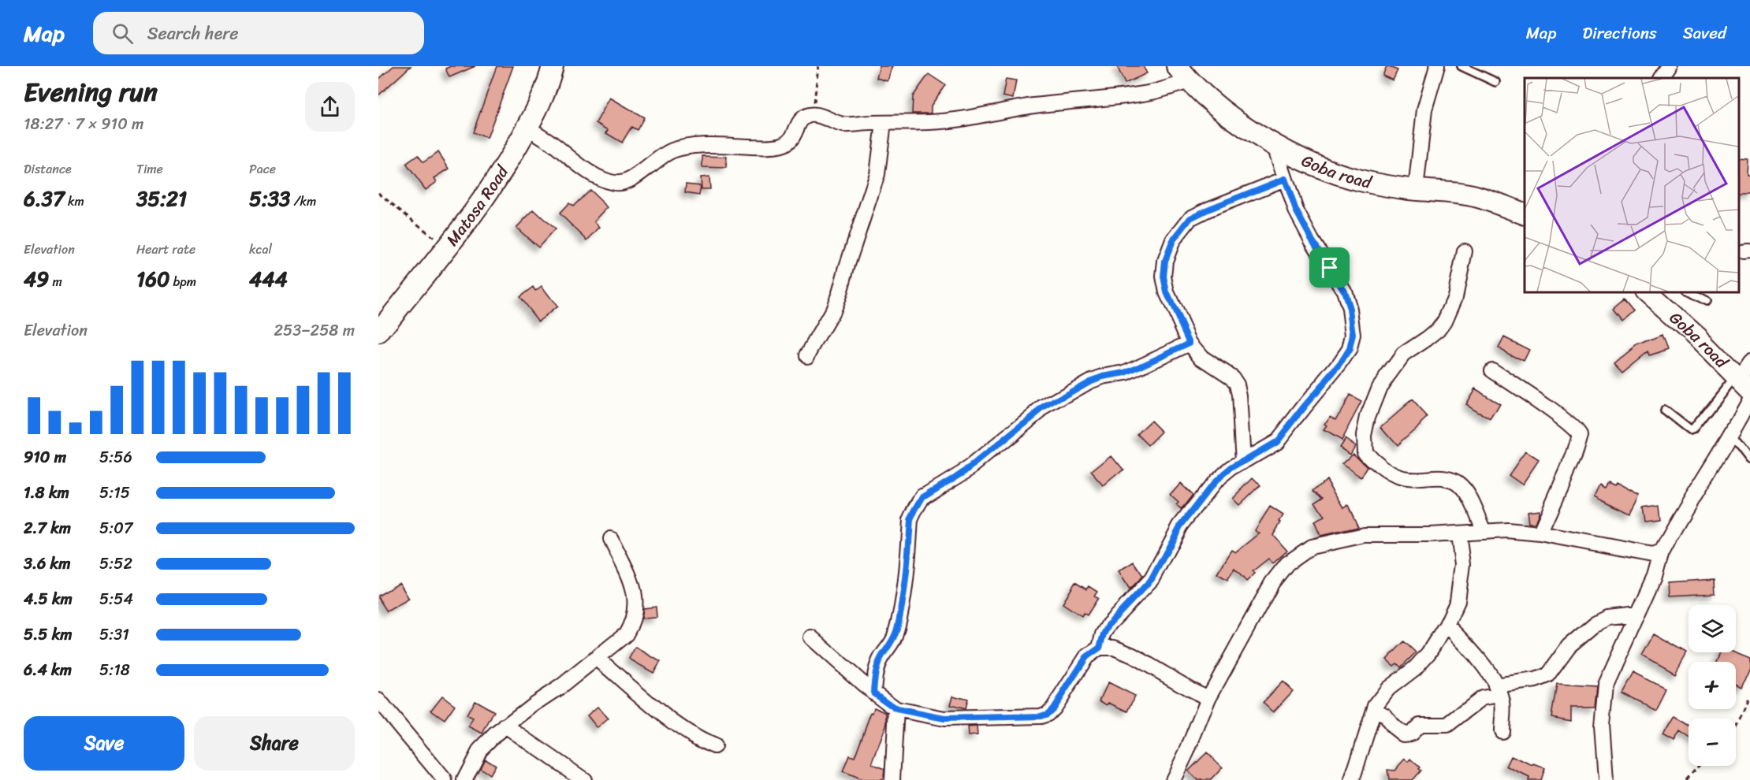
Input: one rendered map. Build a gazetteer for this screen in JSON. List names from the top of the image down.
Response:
{
  "streets": {
    "street": ["Goba road", "Matosa Road"]
  },
  "page": {
    "header": "Map",
    "search": "Search here",
    "nav": ["Map", "Directions", "Saved"],
    "heading": ["Evening run", "18:27 · 7 × 910 m"],
    "stats": [
      ["Distance", "6.37 km"],
      ["Time", "35:21"],
      ["Pace", "5:33 /km"],
      ["Elevation", "49 m"],
      ["Heart rate", "160 bpm"],
      ["kcal", "444"]
    ],
    "chart": ["Elevation", "253–258 m"],
    "list": [
      {
        "name": "910 m",
        "note": "5:56"
      },
      {
        "name": "1.8 km",
        "note": "5:15"
      },
      {
        "name": "2.7 km",
        "note": "5:07"
      },
      {
        "name": "3.6 km",
        "note": "5:52"
      },
      {
        "name": "4.5 km",
        "note": "5:54"
      },
      {
        "name": "5.5 km",
        "note": "5:31"
      },
      {
        "name": "6.4 km",
        "note": "5:18"
      }
    ],
    "map_buttons": ["+", "−"],
    "buttons": ["Save", "Share"]
  }
}
